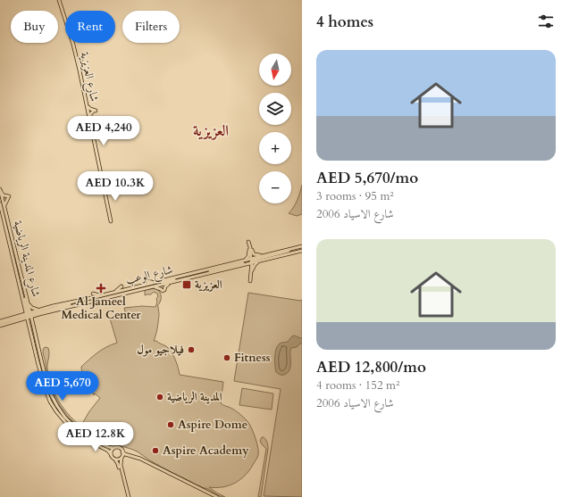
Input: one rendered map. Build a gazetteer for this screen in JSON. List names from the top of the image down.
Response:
{
  "streets": {
    "main road": ["شارع العزيزية", "شارع المدينة الرياضية", "شارع الوعب"]
  },
  "crossings": [
    ["شارع المدينة الرياضية", "شارع الوعب"]
  ],
  "districts": ["العزيزية"],
  "places": {
    "transit": ["العزيزية"],
    "health": ["Al Jameel Medical Center"],
    "other": [
      "فيلاجيو مول",
      "Fitness",
      "المدينة الرياضية",
      "Aspire Dome",
      "Aspire Academy"
    ]
  },
  "north": "bottom",
  "page": {
    "heading": "4 homes",
    "chip": ["Buy", "Rent", "Filters"],
    "list": [
      {
        "name": "AED 5,670/mo",
        "note": "3 rooms · 95 m² · شارع الاسياد 2006"
      },
      {
        "name": "AED 12,800/mo",
        "note": "4 rooms · 152 m² · شارع الاسياد 2006"
      }
    ],
    "map_buttons": ["+", "−"],
    "price": [
      "AED 4,240",
      "AED 10.3K",
      "AED 5,670",
      "AED 12.8K"
    ]
  }
}
